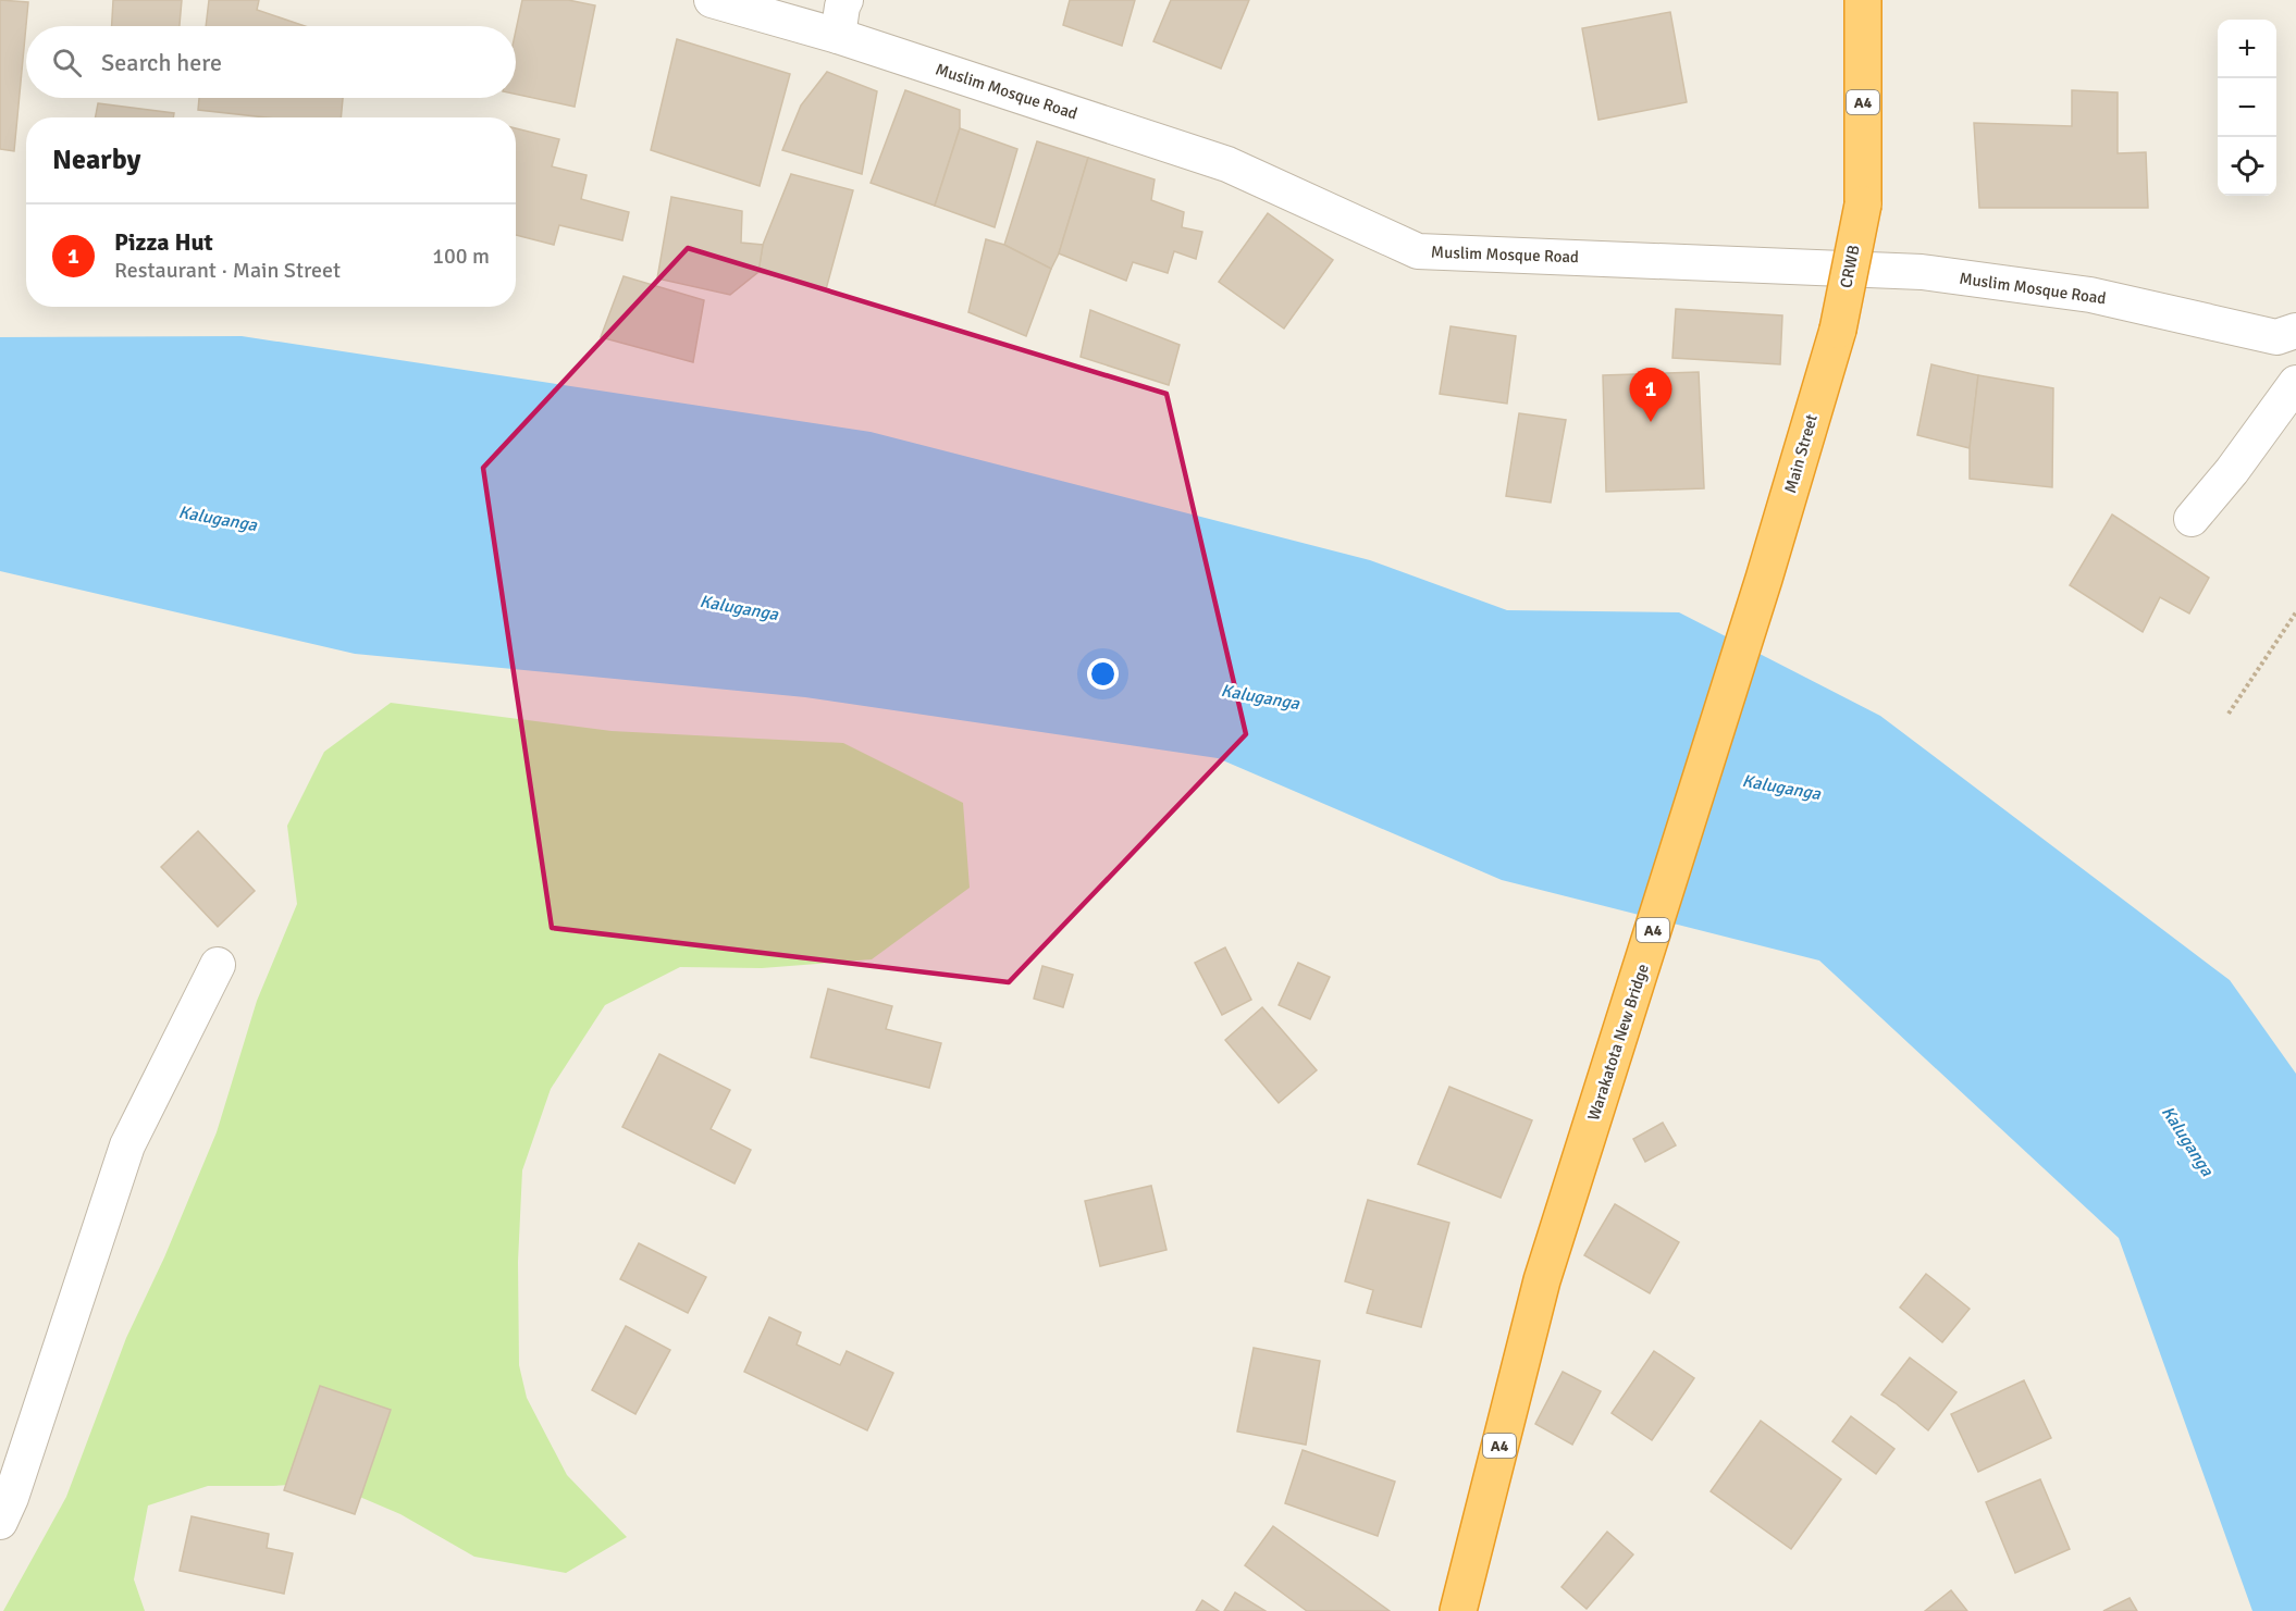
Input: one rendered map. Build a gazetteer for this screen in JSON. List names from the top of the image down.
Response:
{
  "streets": {
    "highway": [
      "A4",
      "CRWB",
      "Main Street",
      "Warakatota New Bridge"
    ],
    "street": ["Muslim Mosque Road"]
  },
  "crossings": [
    ["CRWB", "Main Street"],
    ["Main Street", "Warakatota New Bridge"]
  ],
  "water": ["Kaluganga"],
  "page": {
    "map_buttons": ["+", "−"],
    "search": "Search here",
    "heading": "Nearby",
    "list": [
      {
        "mark": "1",
        "name": "Pizza Hut",
        "note": "Restaurant · Main Street",
        "value": "100 m"
      }
    ],
    "pins": "1"
  }
}
